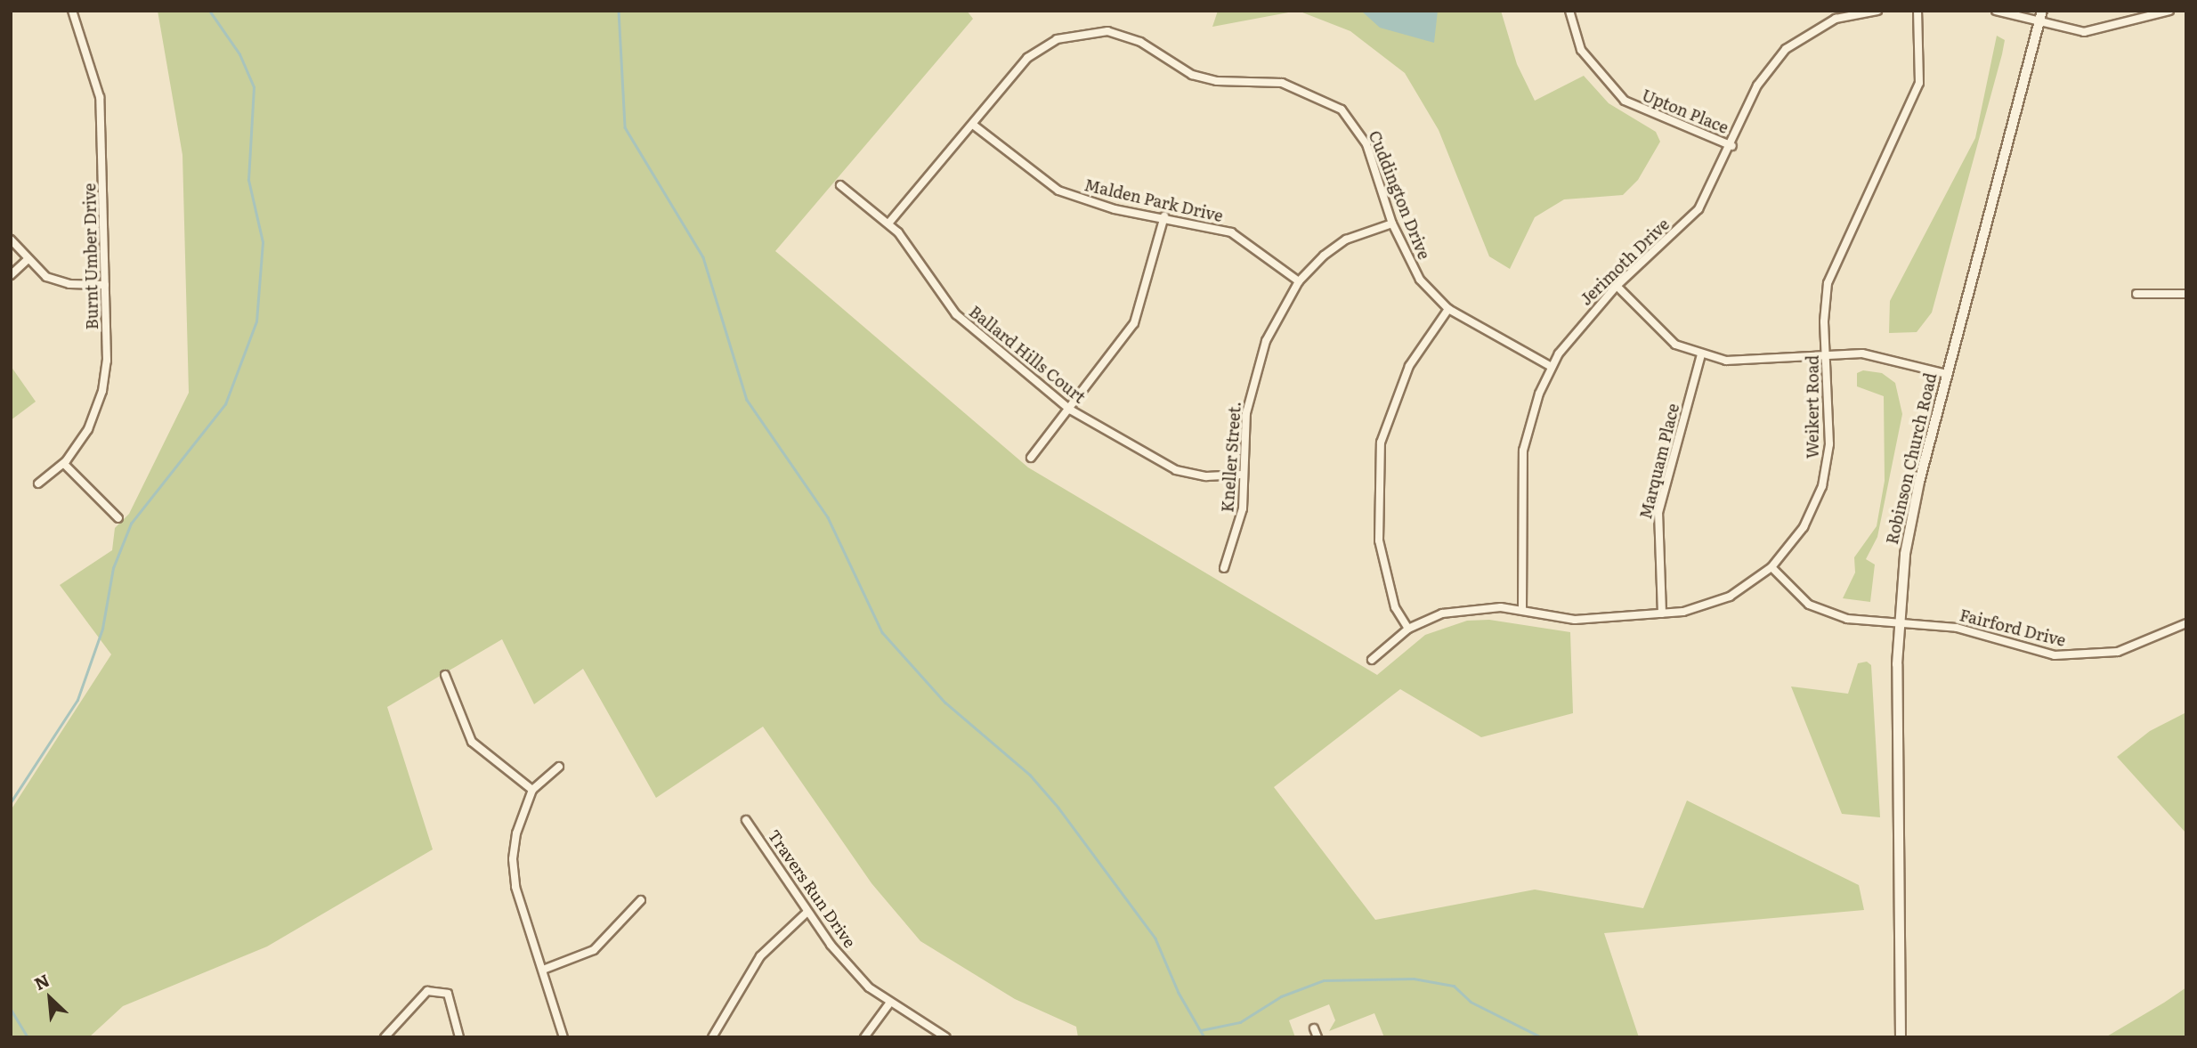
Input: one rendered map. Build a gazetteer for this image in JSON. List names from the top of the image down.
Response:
{
  "streets": {
    "street": [
      "Upton Place",
      "Cuddington Drive",
      "Malden Park Drive",
      "Burnt Umber Drive",
      "Jerimoth Drive",
      "Ballard Hills Court",
      "Weikert Road",
      "Kneller Street.",
      "Robinson Church Road",
      "Marquam Place",
      "Fairford Drive",
      "Travers Run Drive"
    ]
  },
  "crossings": [
    ["Upton Place", "Jerimoth Drive"],
    ["Cuddington Drive", "Malden Park Drive"],
    ["Cuddington Drive", "Jerimoth Drive"],
    ["Cuddington Drive", "Ballard Hills Court"],
    ["Cuddington Drive", "Kneller Street."],
    ["Malden Park Drive", "Kneller Street."],
    ["Jerimoth Drive", "Weikert Road"],
    ["Ballard Hills Court", "Kneller Street."],
    ["Weikert Road", "Marquam Place"],
    ["Weikert Road", "Fairford Drive"],
    ["Robinson Church Road", "Fairford Drive"]
  ],
  "north": "top left"
}
